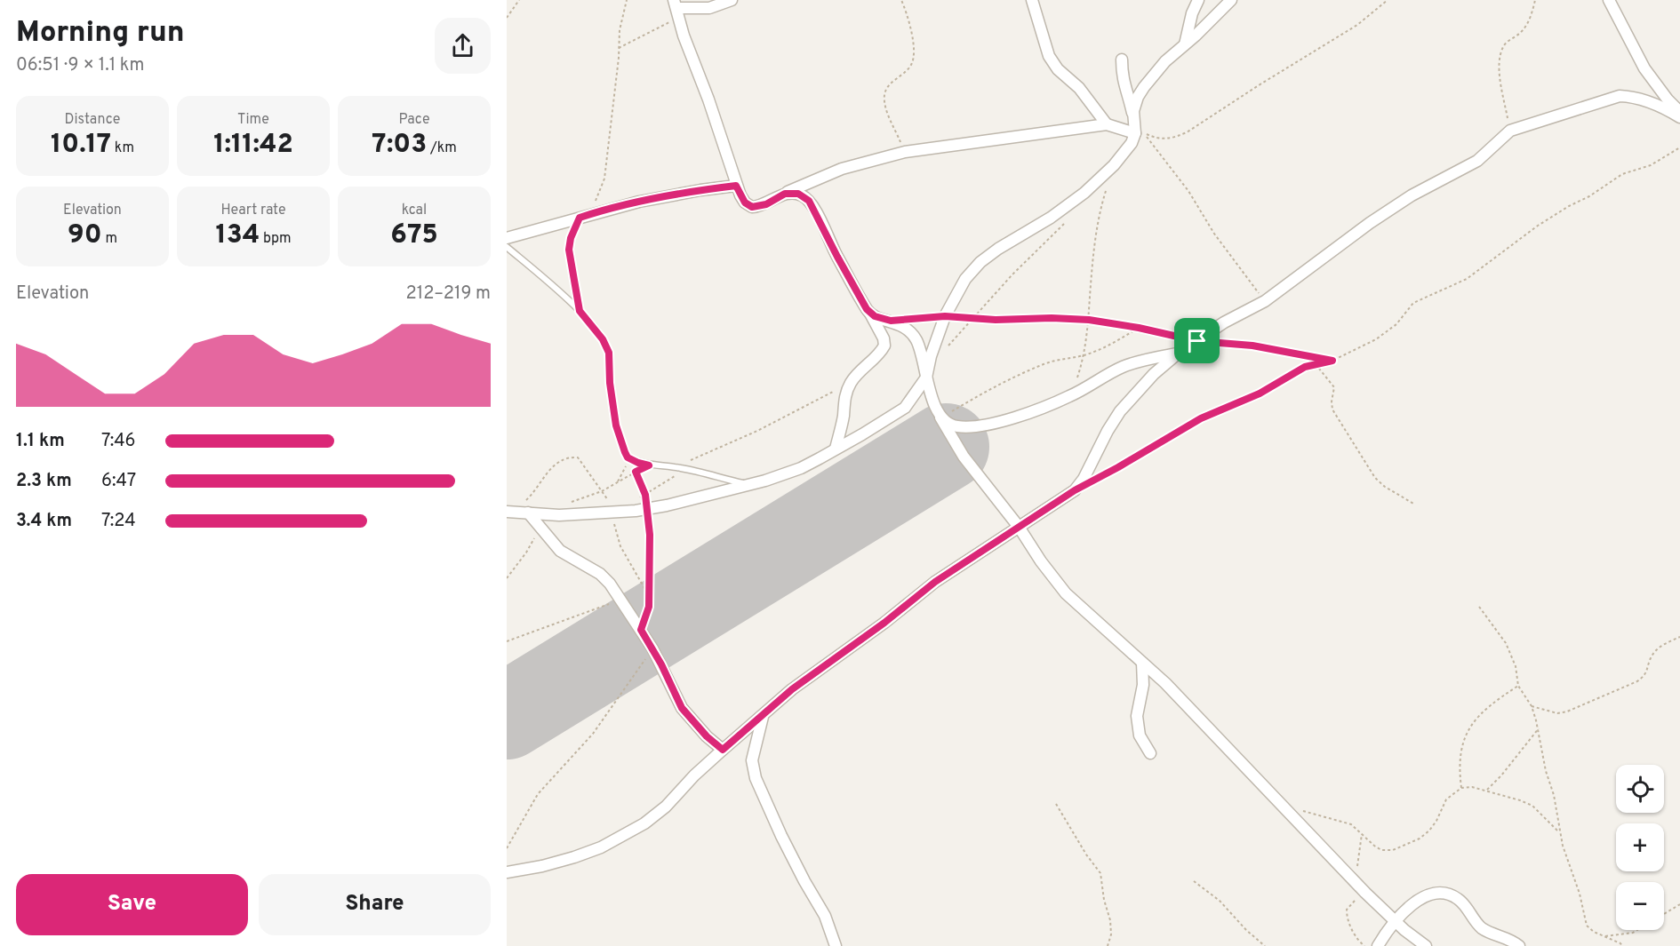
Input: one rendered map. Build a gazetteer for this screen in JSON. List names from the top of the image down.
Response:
{
  "page": {
    "heading": ["Morning run", "06:51 · 9 × 1.1 km"],
    "stats": [
      ["Distance", "10.17 km"],
      ["Time", "1:11:42"],
      ["Pace", "7:03 /km"],
      ["Elevation", "90 m"],
      ["Heart rate", "134 bpm"],
      ["kcal", "675"]
    ],
    "chart": ["Elevation", "212–219 m"],
    "list": [
      {
        "name": "1.1 km",
        "note": "7:46"
      },
      {
        "name": "2.3 km",
        "note": "6:47"
      },
      {
        "name": "3.4 km",
        "note": "7:24"
      }
    ],
    "map_buttons": ["+", "−"],
    "buttons": ["Save", "Share"]
  }
}
